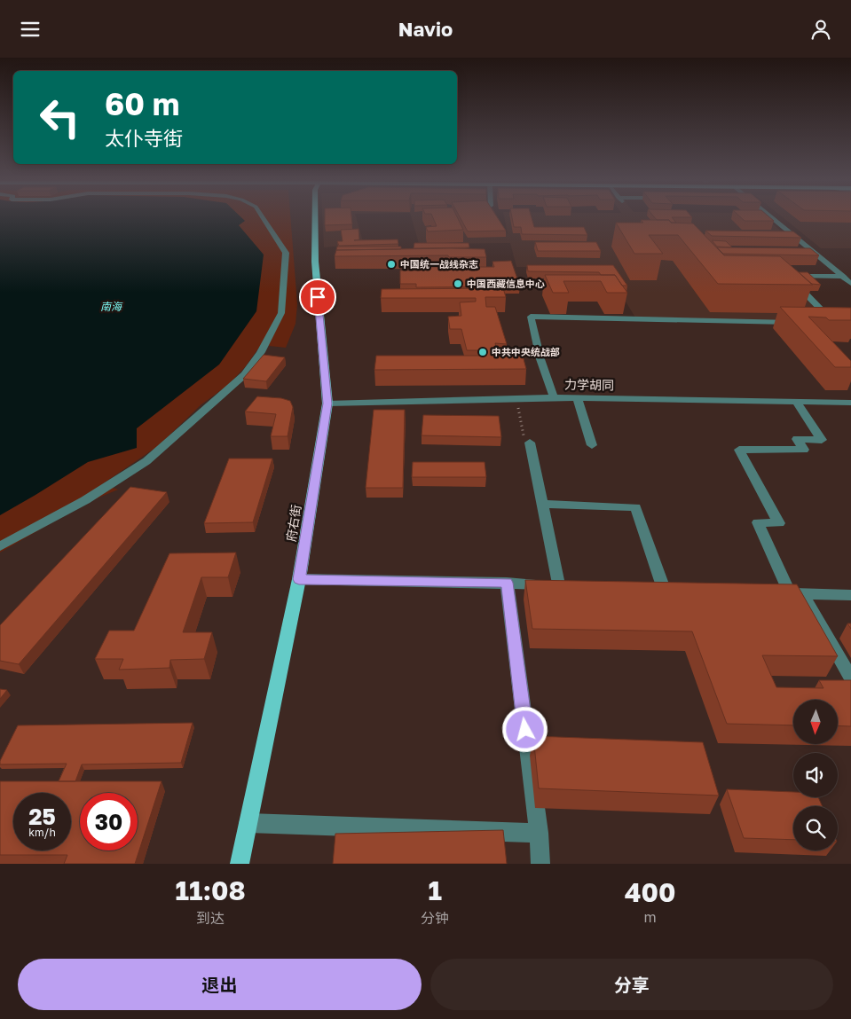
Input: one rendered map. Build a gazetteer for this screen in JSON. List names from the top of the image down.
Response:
{
  "streets": {
    "main road": ["府右街"],
    "street": ["力学胡同"]
  },
  "crossings": [
    ["力学胡同", "府右街"]
  ],
  "water": ["南海"],
  "places": ["中国统一战线杂志", "中国西藏信息中心", "中共中央统战部"],
  "north": "bottom",
  "page": {
    "header": "Navio",
    "turn": ["60 m", "太仆寺街"],
    "speed": "25 km/h",
    "limit": "30",
    "eta": [
      "11:08",
      "到达",
      "1",
      "分钟",
      "400",
      "m"
    ],
    "buttons": ["退出", "分享"]
  }
}
